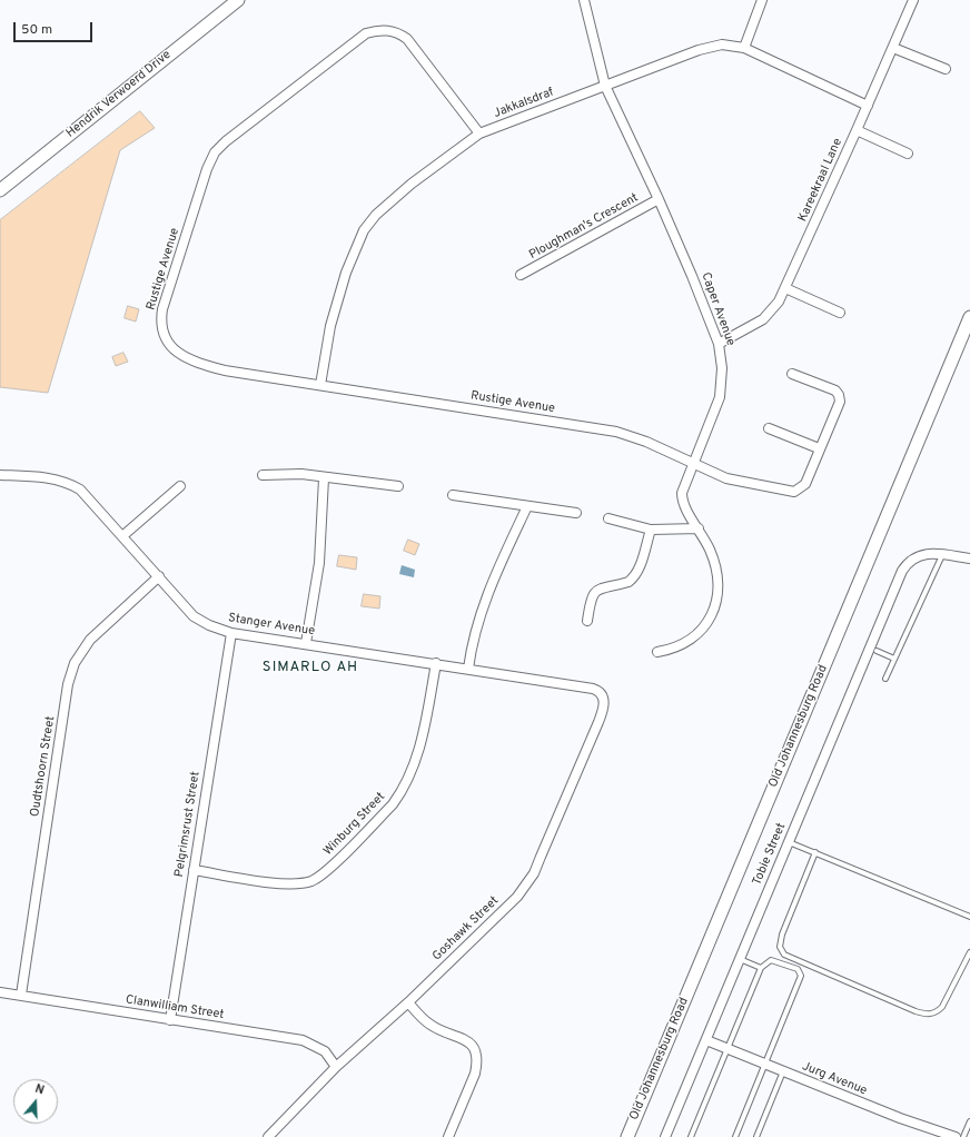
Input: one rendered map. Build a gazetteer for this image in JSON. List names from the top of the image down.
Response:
{
  "streets": {
    "main road": ["Hendrik Verwoerd Drive", "Old Johannesburg Road"],
    "street": [
      "Jakkalsdraf",
      "Kareekraal Lane",
      "Ploughman's Crescent",
      "Rustige Avenue",
      "Caper Avenue",
      "Stanger Avenue",
      "Oudtshoorn Street",
      "Pelgrimsrust Street",
      "Winburg Street",
      "Tobie Street",
      "Goshawk Street",
      "Clanwilliam Street",
      "Jurg Avenue"
    ]
  },
  "crossings": [
    ["Jakkalsdraf", "Kareekraal Lane"],
    ["Jakkalsdraf", "Rustige Avenue"],
    ["Jakkalsdraf", "Caper Avenue"],
    ["Kareekraal Lane", "Caper Avenue"],
    ["Ploughman's Crescent", "Caper Avenue"],
    ["Rustige Avenue", "Caper Avenue"],
    ["Stanger Avenue", "Oudtshoorn Street"],
    ["Stanger Avenue", "Pelgrimsrust Street"],
    ["Stanger Avenue", "Winburg Street"],
    ["Stanger Avenue", "Goshawk Street"],
    ["Oudtshoorn Street", "Clanwilliam Street"],
    ["Pelgrimsrust Street", "Winburg Street"],
    ["Pelgrimsrust Street", "Clanwilliam Street"],
    ["Tobie Street", "Jurg Avenue"],
    ["Goshawk Street", "Clanwilliam Street"]
  ],
  "districts": ["SIMARLO AH"],
  "scale_bar": "50 m",
  "north": "top"
}
